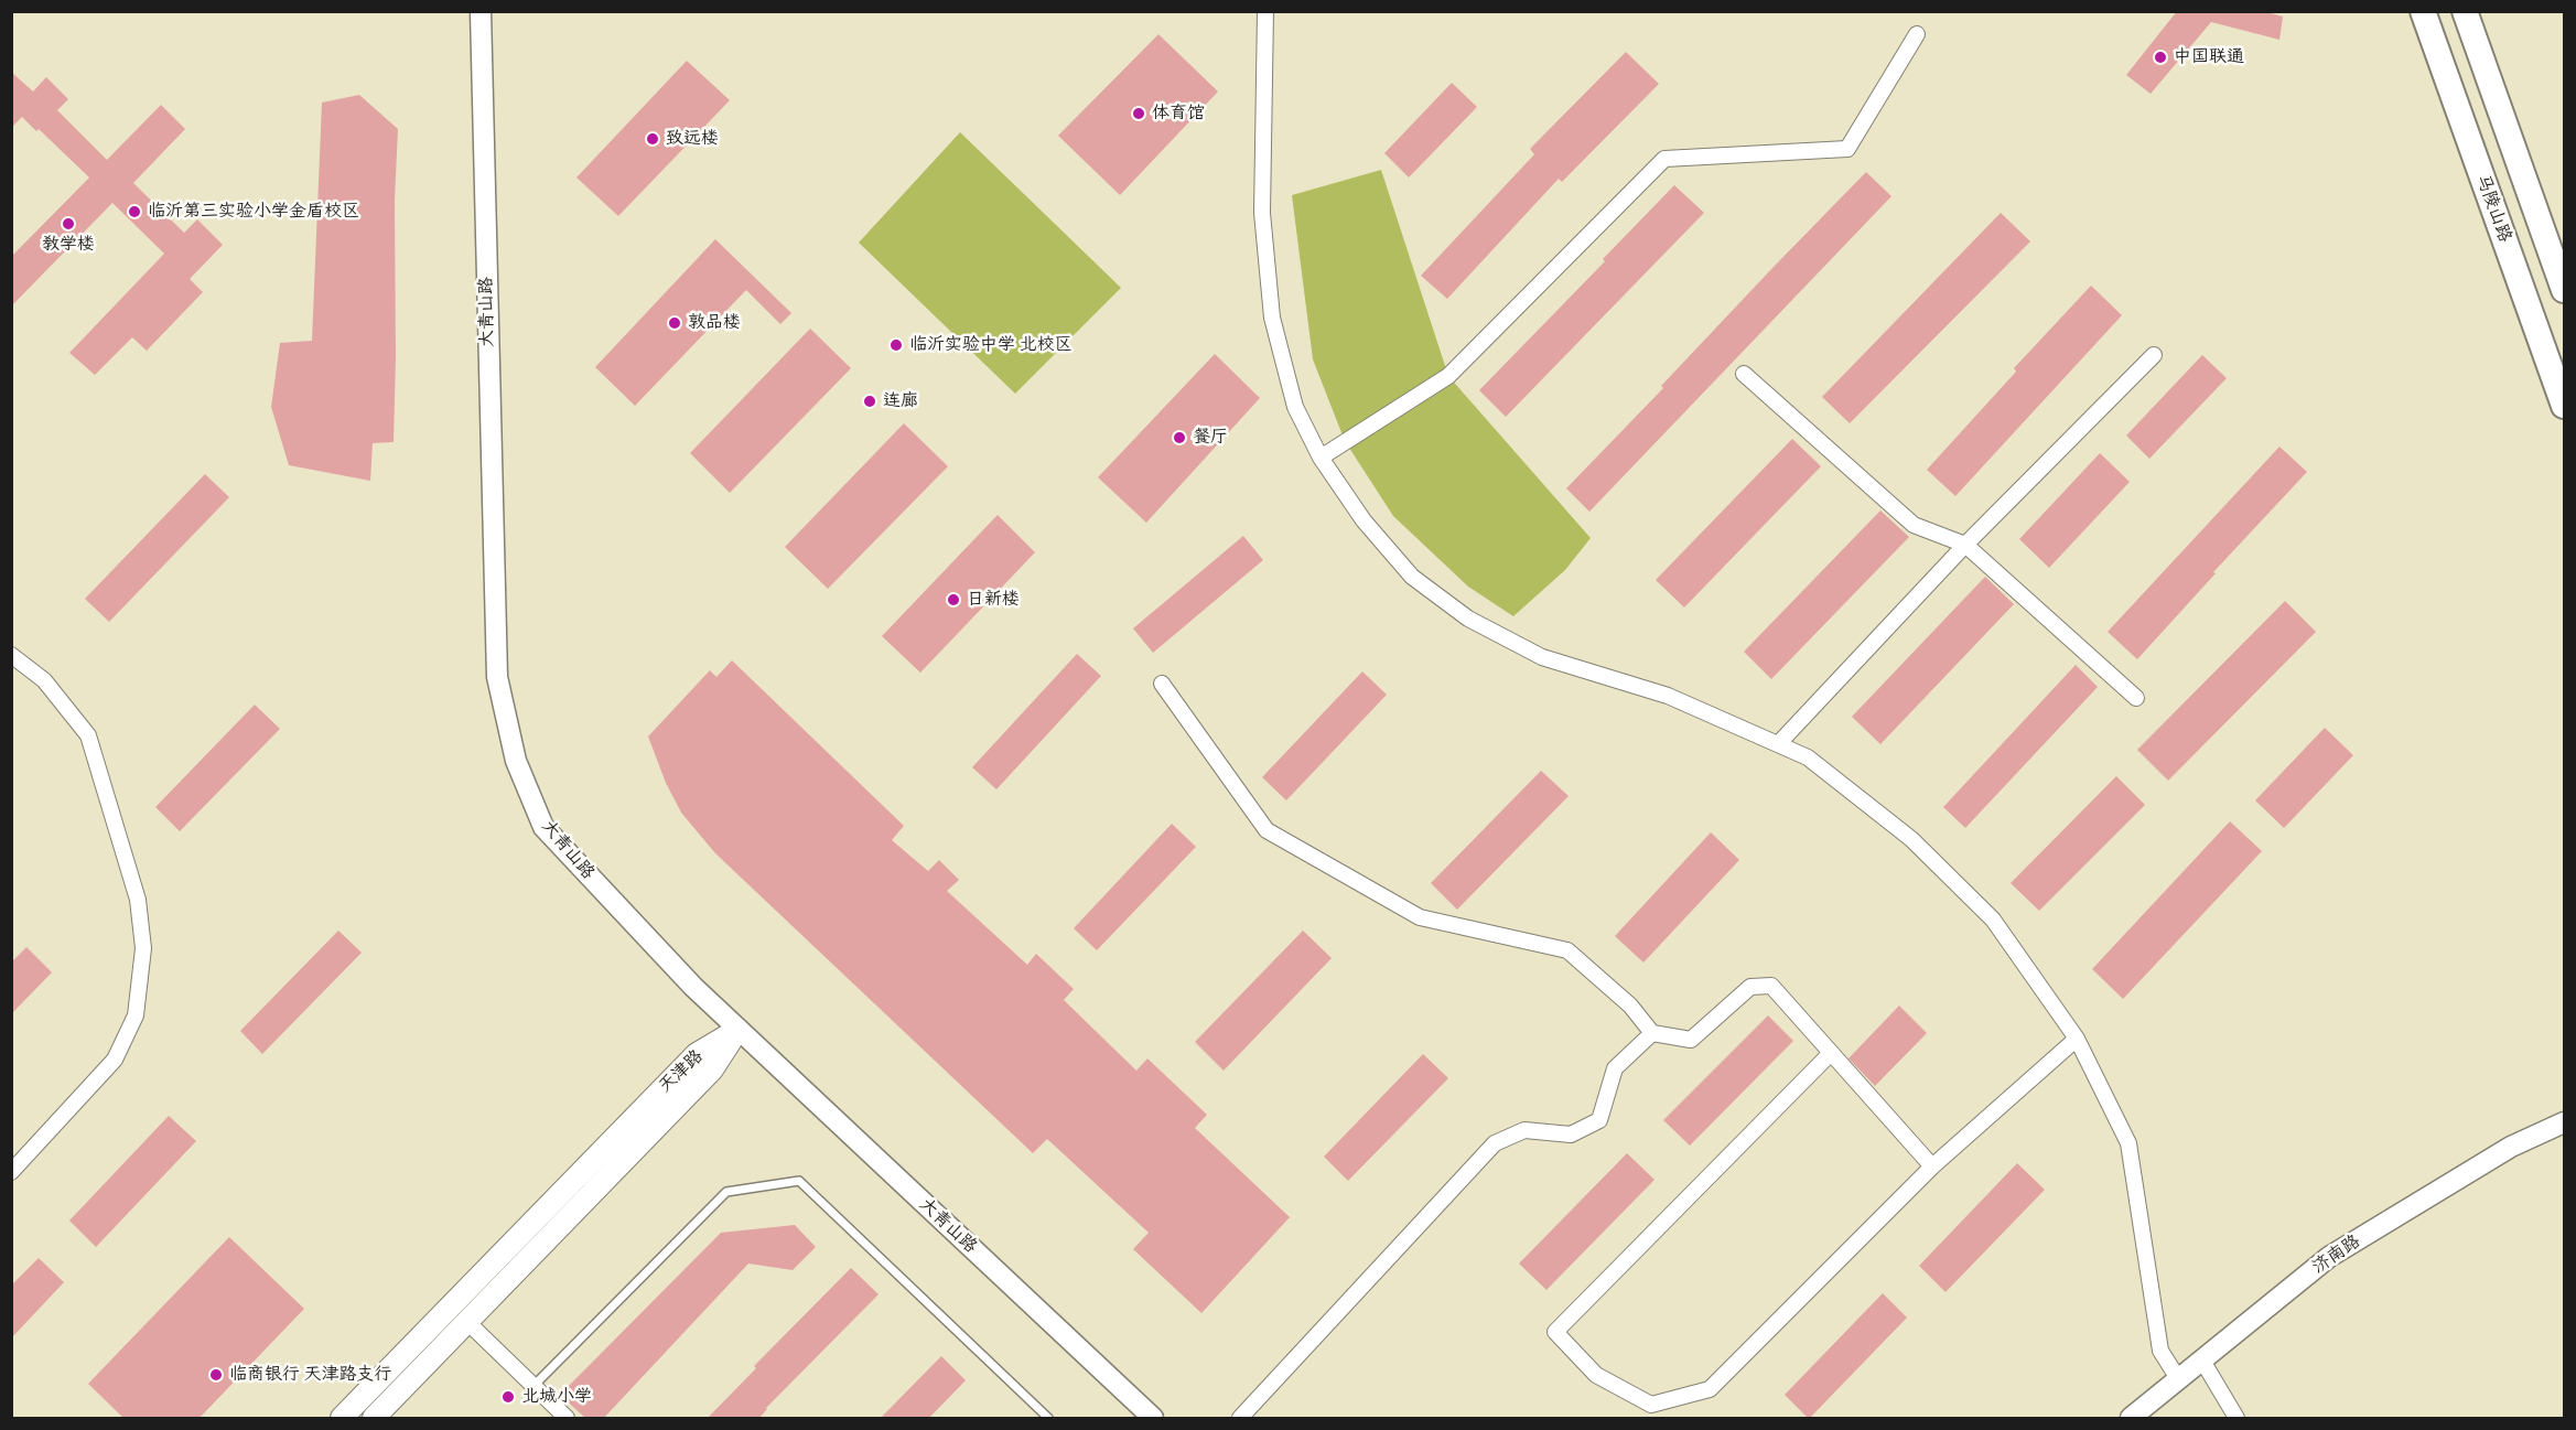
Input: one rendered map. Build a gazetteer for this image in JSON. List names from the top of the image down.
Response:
{
  "streets": {
    "main road": ["马陵山路", "天津路"],
    "street": ["大青山路", "济南路"]
  },
  "crossings": [
    ["大青山路", "天津路"]
  ],
  "places": [
    "中国联通",
    "体育馆",
    "致远楼",
    "临沂第三实验小学金盾校区",
    "教学楼",
    "敦品楼",
    "临沂实验中学 北校区",
    "连廊",
    "餐厅",
    "日新楼",
    "临商银行 天津路支行",
    "北城小学"
  ]
}
